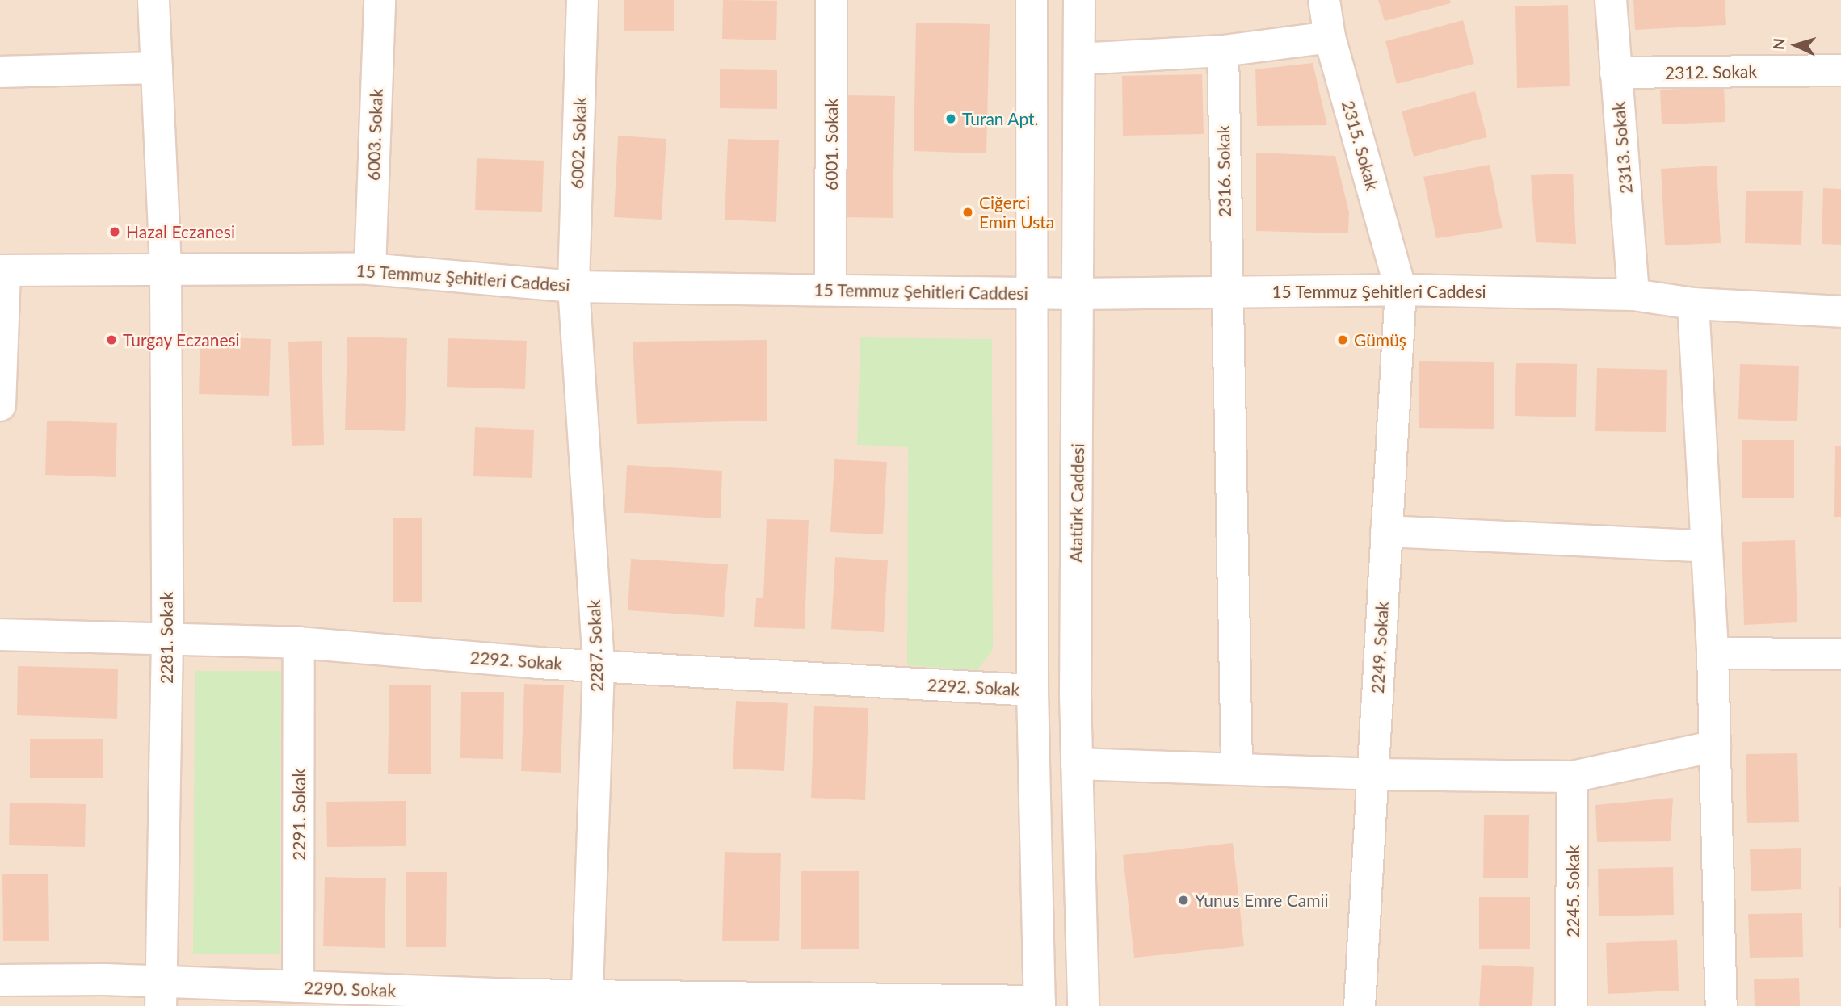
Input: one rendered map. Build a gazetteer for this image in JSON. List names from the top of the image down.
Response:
{
  "streets": {
    "street": [
      "2312. Sokak",
      "6003. Sokak",
      "6002. Sokak",
      "6001. Sokak",
      "2315. Sokak",
      "2313. Sokak",
      "2316. Sokak",
      "15 Temmuz Şehitleri Caddesi",
      "Atatürk Caddesi",
      "2281. Sokak",
      "2287. Sokak",
      "2249. Sokak",
      "2292. Sokak",
      "2291. Sokak",
      "2245. Sokak",
      "2290. Sokak"
    ]
  },
  "crossings": [
    ["2312. Sokak", "2313. Sokak"],
    ["6003. Sokak", "15 Temmuz Şehitleri Caddesi"],
    ["6002. Sokak", "15 Temmuz Şehitleri Caddesi"],
    ["6002. Sokak", "2287. Sokak"],
    ["6001. Sokak", "15 Temmuz Şehitleri Caddesi"],
    ["2315. Sokak", "15 Temmuz Şehitleri Caddesi"],
    ["2315. Sokak", "2249. Sokak"],
    ["2313. Sokak", "15 Temmuz Şehitleri Caddesi"],
    ["2316. Sokak", "15 Temmuz Şehitleri Caddesi"],
    ["15 Temmuz Şehitleri Caddesi", "Atatürk Caddesi"],
    ["15 Temmuz Şehitleri Caddesi", "2281. Sokak"],
    ["15 Temmuz Şehitleri Caddesi", "2287. Sokak"],
    ["15 Temmuz Şehitleri Caddesi", "2249. Sokak"],
    ["2281. Sokak", "2292. Sokak"],
    ["2281. Sokak", "2290. Sokak"],
    ["2287. Sokak", "2292. Sokak"],
    ["2287. Sokak", "2290. Sokak"],
    ["2292. Sokak", "2291. Sokak"],
    ["2291. Sokak", "2290. Sokak"]
  ],
  "places": [
    "Turan Apt.",
    "Ciğerci Emin Usta",
    "Hazal Eczanesi",
    "Turgay Eczanesi",
    "Gümüş",
    "Yunus Emre Camii"
  ],
  "north": "left"
}
